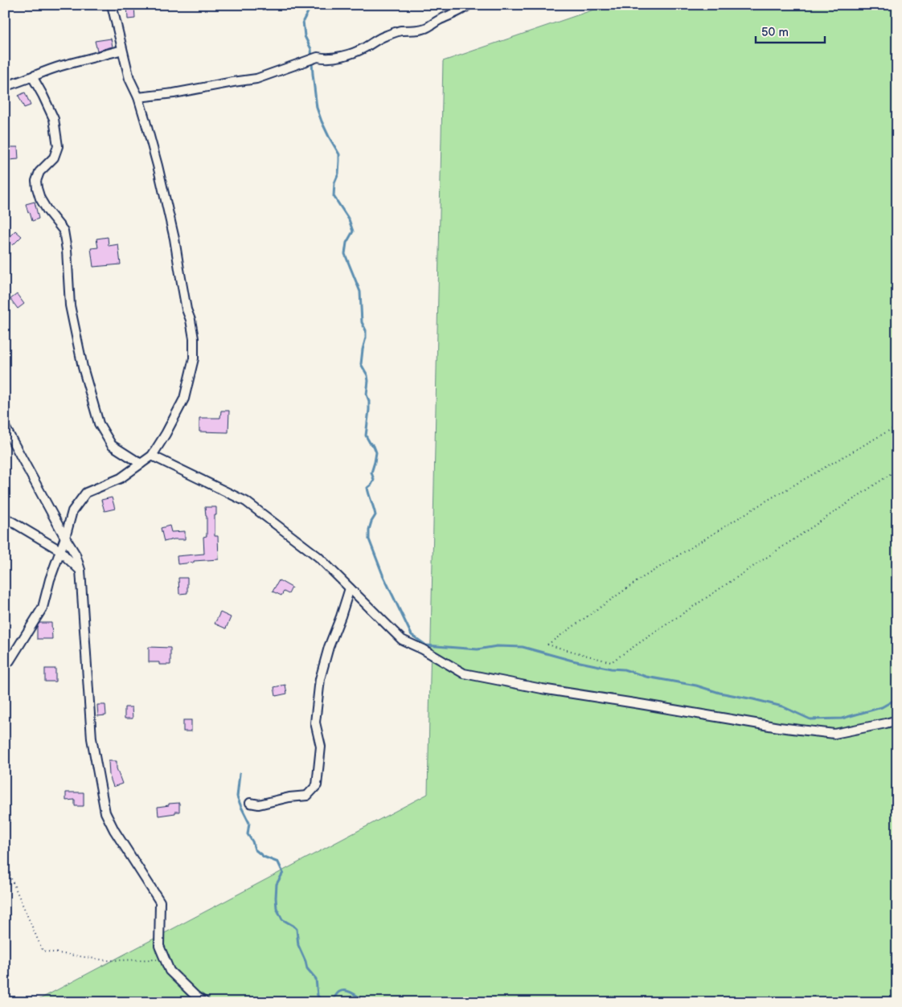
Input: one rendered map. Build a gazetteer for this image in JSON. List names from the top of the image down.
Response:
{
  "scale_bar": "50 m"
}
